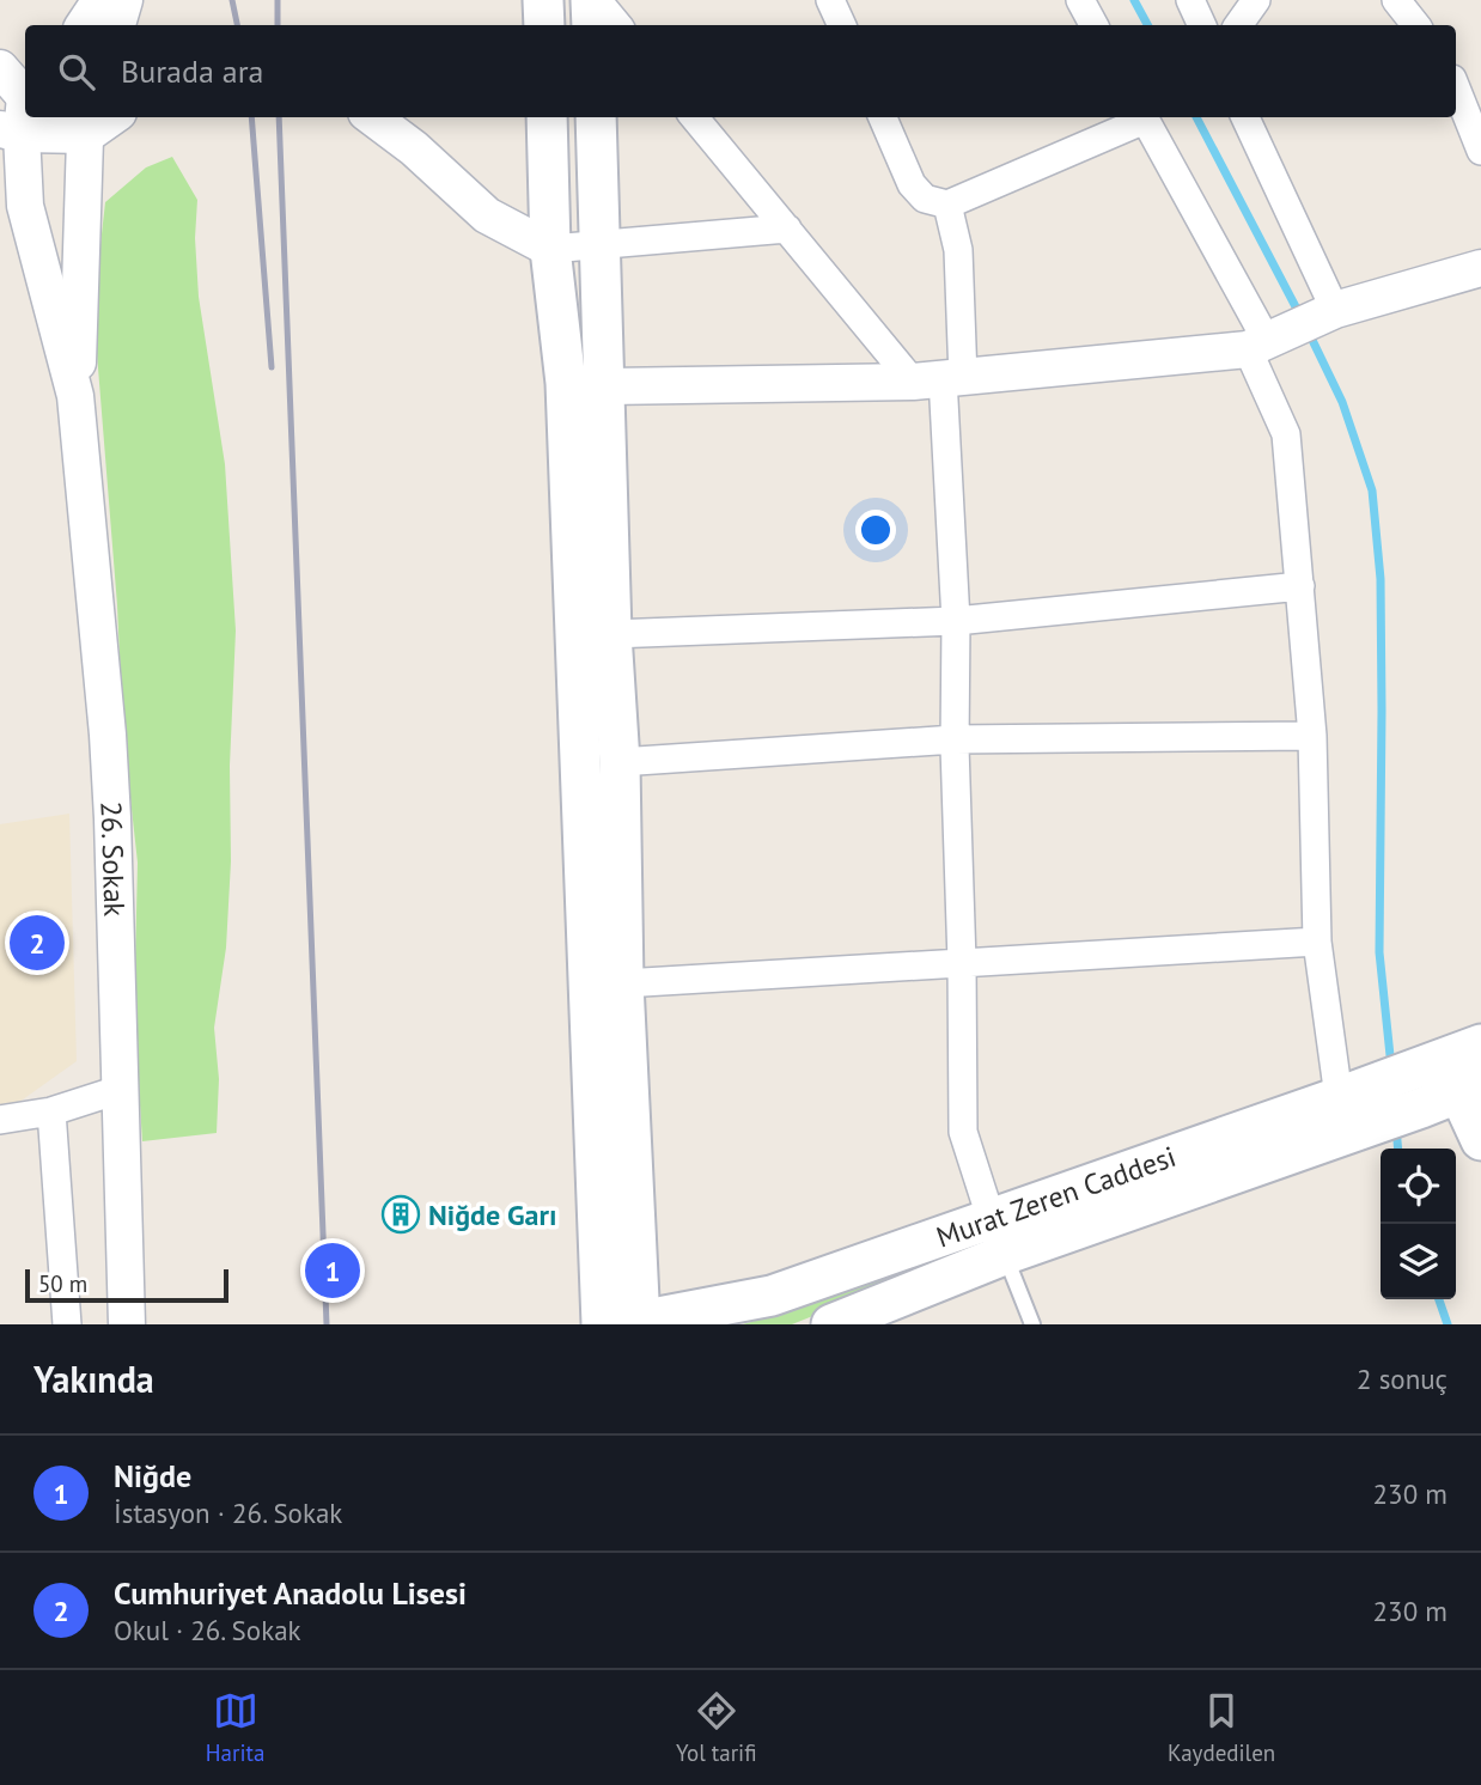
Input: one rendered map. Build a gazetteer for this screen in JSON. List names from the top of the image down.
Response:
{
  "streets": {
    "main road": ["Murat Zeren Caddesi"],
    "street": ["26. Sokak"]
  },
  "places": {
    "building": ["Niğde Garı"]
  },
  "scale_bar": "50 m",
  "page": {
    "search": "Burada ara",
    "pins": ["2", "1"],
    "scale": "50 m",
    "heading": ["Yakında", "2 sonuç"],
    "list": [
      {
        "mark": "1",
        "name": "Niğde",
        "note": "İstasyon · 26. Sokak",
        "value": "230 m"
      },
      {
        "mark": "2",
        "name": "Cumhuriyet Anadolu Lisesi",
        "note": "Okul · 26. Sokak",
        "value": "230 m"
      }
    ],
    "nav": ["Harita", "Yol tarifi", "Kaydedilen"]
  }
}
